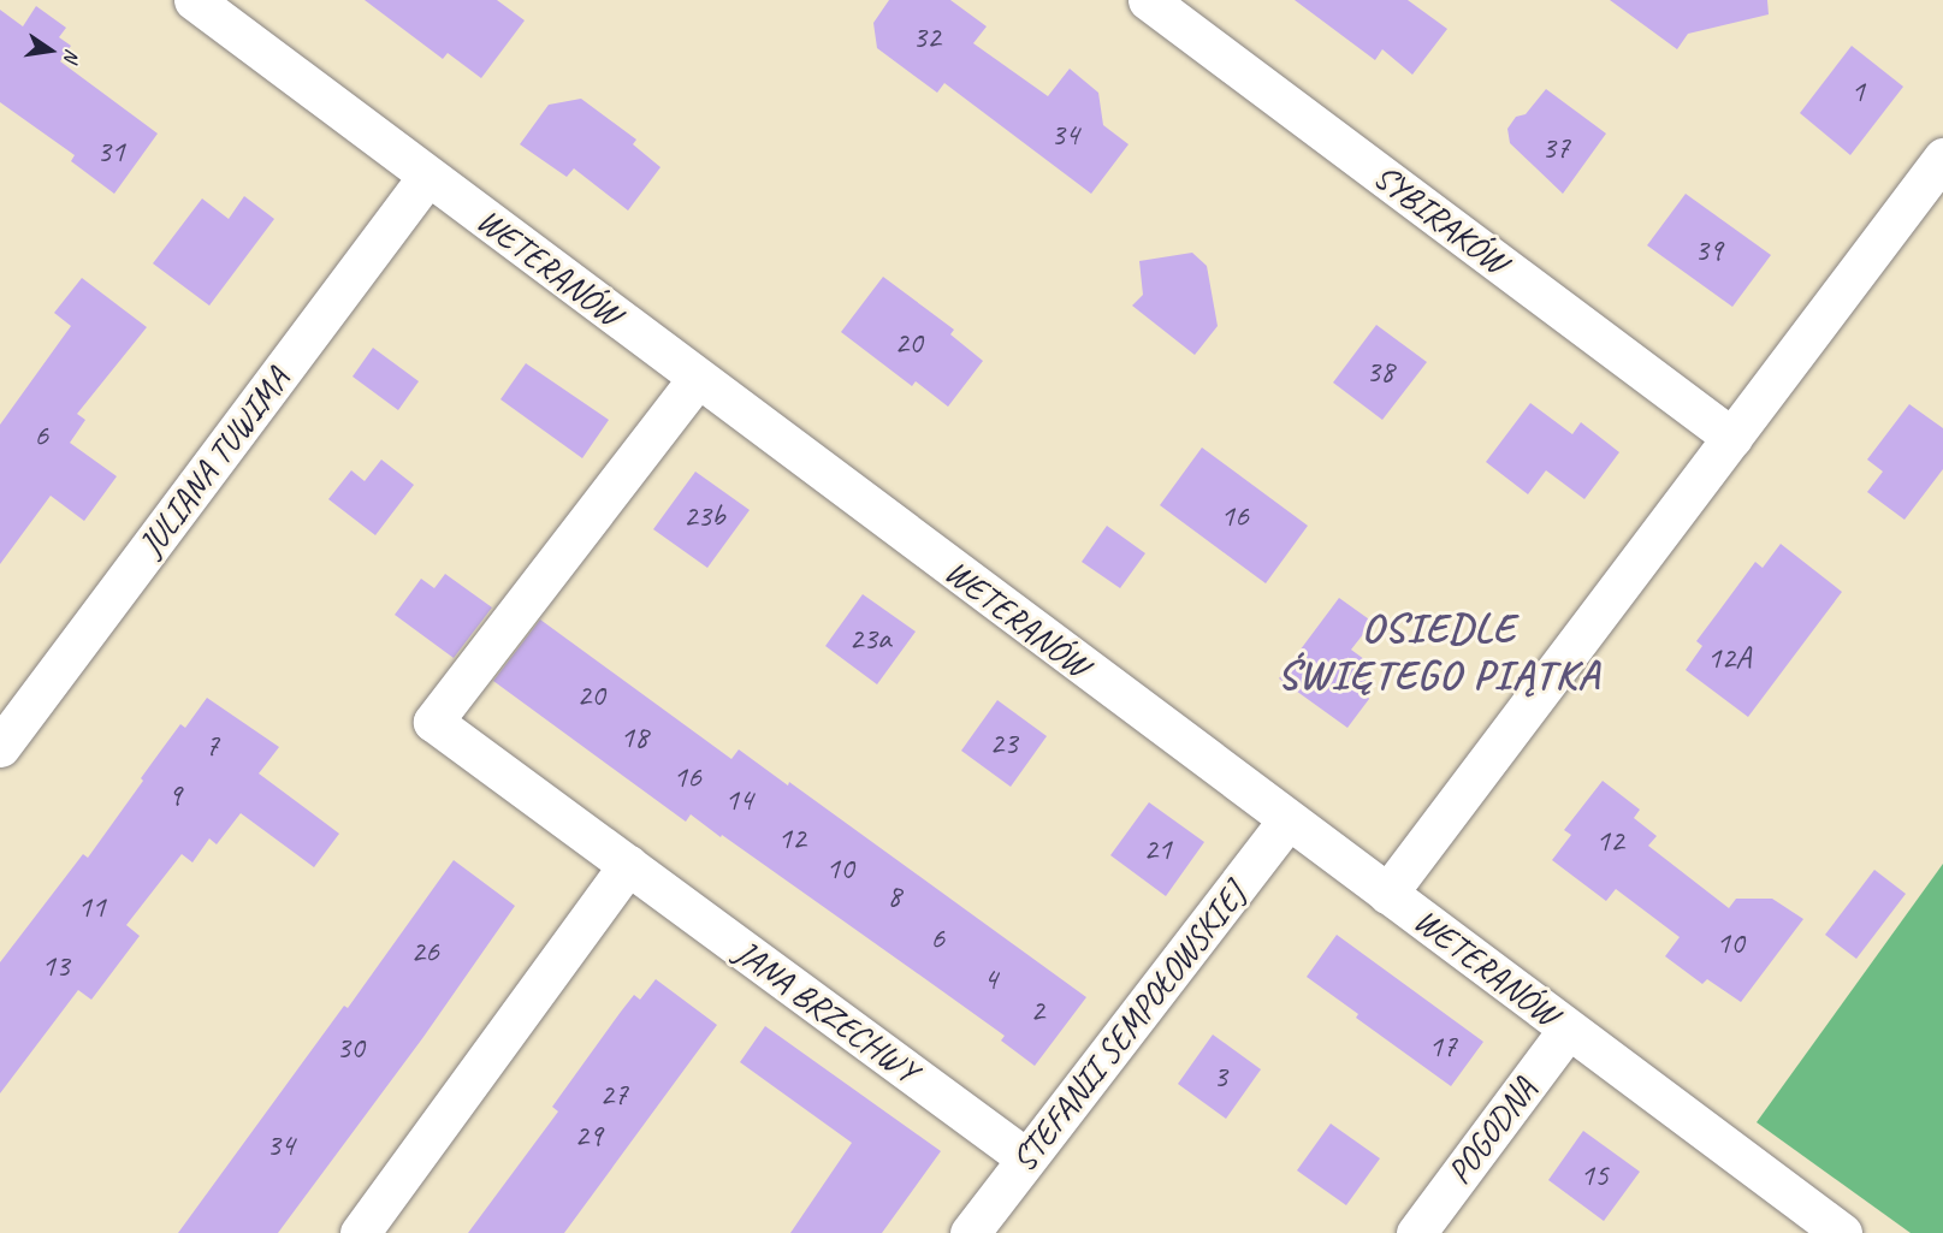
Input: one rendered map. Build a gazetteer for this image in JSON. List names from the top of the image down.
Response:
{
  "streets": {
    "street": [
      "SYBIRAKÓW",
      "WETERANÓW",
      "JULIANA TUWIMA",
      "JANA BRZECHWY",
      "STEFANII SEMPOŁOWSKIEJ",
      "POGODNA"
    ]
  },
  "crossings": [
    ["WETERANÓW", "JULIANA TUWIMA"],
    ["WETERANÓW", "JANA BRZECHWY"],
    ["WETERANÓW", "STEFANII SEMPOŁOWSKIEJ"],
    ["WETERANÓW", "POGODNA"],
    ["JANA BRZECHWY", "STEFANII SEMPOŁOWSKIEJ"]
  ],
  "districts": ["OSIEDLE ŚWIĘTEGO PIĄTKA"],
  "house_numbers": [
    "32",
    "1",
    "34",
    "37",
    "31",
    "39",
    "20",
    "38",
    "6",
    "23b",
    "16",
    "23a",
    "12A",
    "20",
    "18",
    "23",
    "7",
    "16",
    "9",
    "14",
    "12",
    "12",
    "21",
    "10",
    "8",
    "11",
    "6",
    "10",
    "26",
    "13",
    "4",
    "2",
    "17",
    "30",
    "3",
    "27",
    "29",
    "34",
    "15"
  ],
  "north": "right"
}
